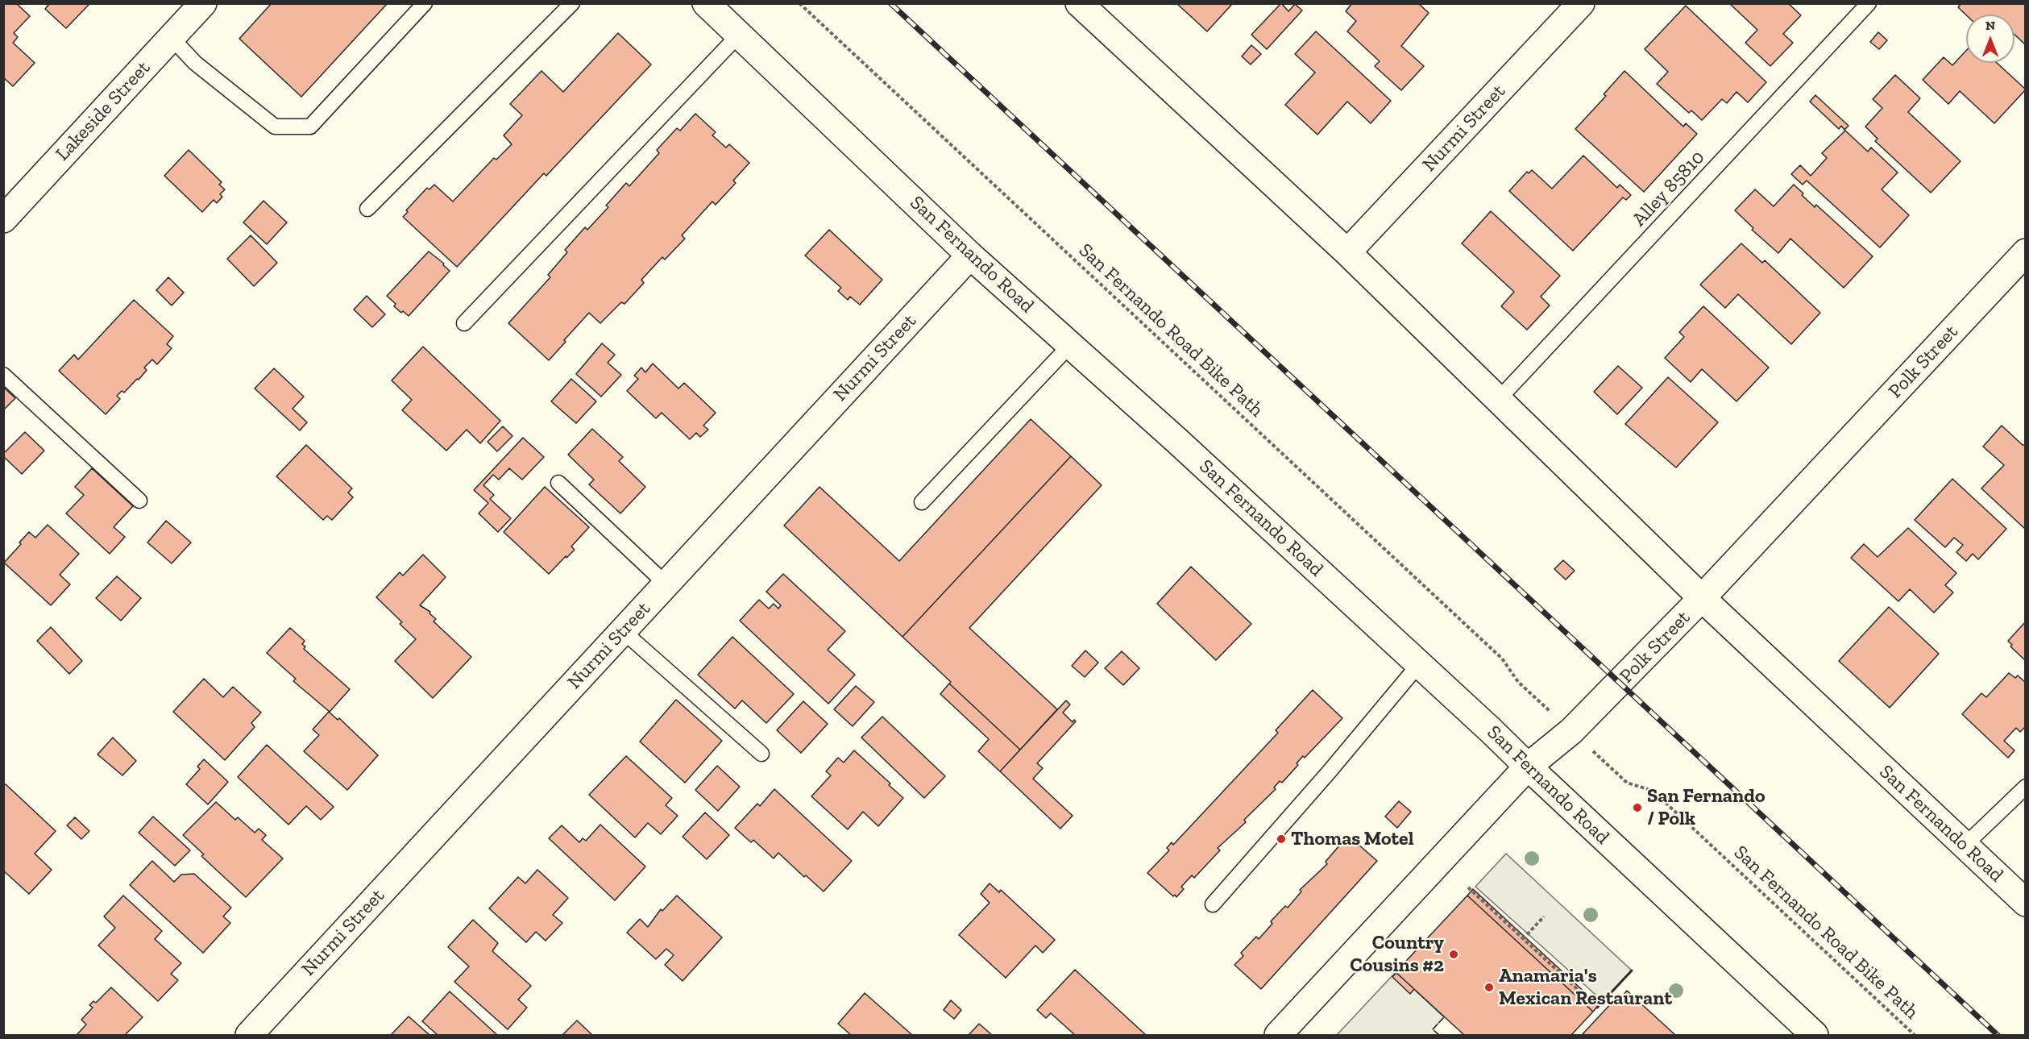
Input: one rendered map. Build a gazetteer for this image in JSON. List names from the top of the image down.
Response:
{
  "streets": {
    "street": [
      "Lakeside Street",
      "Nurmi Street",
      "San Fernando Road",
      "Polk Street"
    ],
    "lane": ["Alley 85810"],
    "path": ["San Fernando Road Bike Path"]
  },
  "crossings": [
    ["Nurmi Street", "San Fernando Road"],
    ["Alley 85810", "San Fernando Road"],
    ["San Fernando Road", "Polk Street"]
  ],
  "places": [
    "San Fernando / Polk",
    "Thomas Motel",
    "Country Cousins #2",
    "Anamaria's Mexican Restaurant"
  ],
  "north": "top"
}
